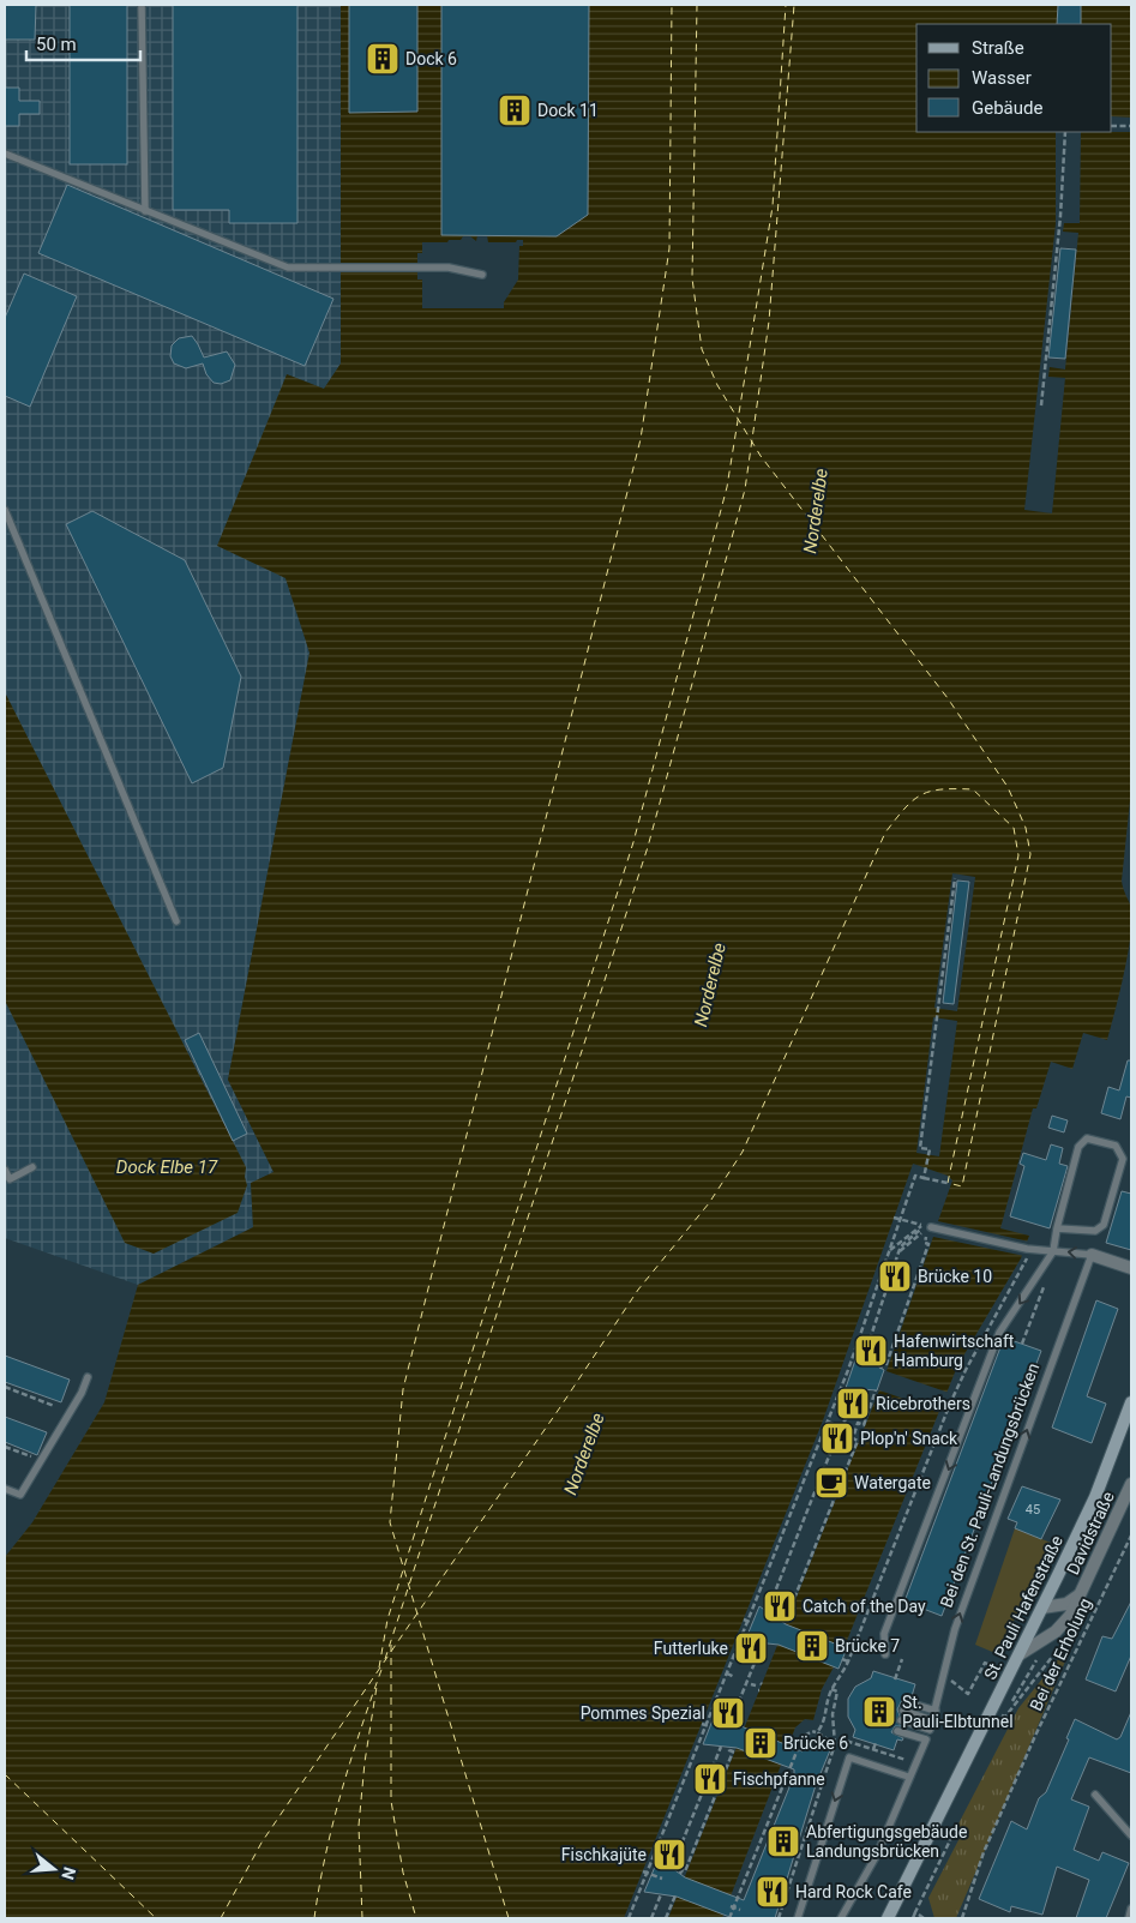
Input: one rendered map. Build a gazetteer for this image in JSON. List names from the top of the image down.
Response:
{
  "streets": {
    "main road": ["St. Pauli Hafenstraße"],
    "street": ["Davidstraße"],
    "lane": ["Bei den St. Pauli-Landungsbrücken"],
    "path": ["Bei der Erholung"]
  },
  "crossings": [
    ["Davidstraße", "St. Pauli Hafenstraße"]
  ],
  "water": ["Norderelbe", "Dock Elbe 17"],
  "places": {
    "building": [
      "Dock 6",
      "Dock 11",
      "Brücke 7",
      "St. Pauli-Elbtunnel",
      "Brücke 6",
      "Abfertigungsgebäude Landungsbrücken"
    ],
    "restaurant": [
      "Brücke 10",
      "Hafenwirtschaft Hamburg",
      "Ricebrothers",
      "Plop'n' Snack",
      "Catch of the Day",
      "Futterluke",
      "Pommes Spezial",
      "Fischpfanne",
      "Fischkajüte",
      "Hard Rock Cafe"
    ],
    "cafe": ["Watergate"]
  },
  "house_numbers": ["45"],
  "legend": ["Straße", "Wasser", "Gebäude"],
  "scale_bar": "50 m",
  "north": "right"
}
